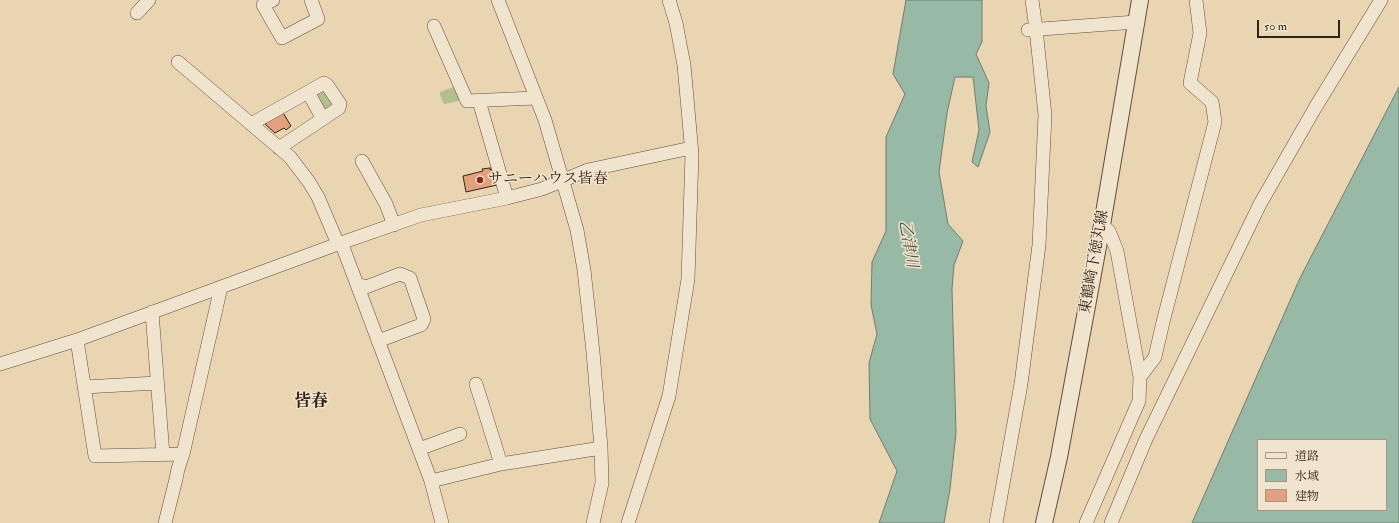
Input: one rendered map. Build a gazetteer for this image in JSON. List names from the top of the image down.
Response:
{
  "streets": {
    "street": ["東鶴崎下徳丸線"]
  },
  "districts": ["皆春"],
  "water": ["乙津川"],
  "places": ["サニーハウス皆春"],
  "legend": ["道路", "水域", "建物"],
  "scale_bar": "50 m"
}
